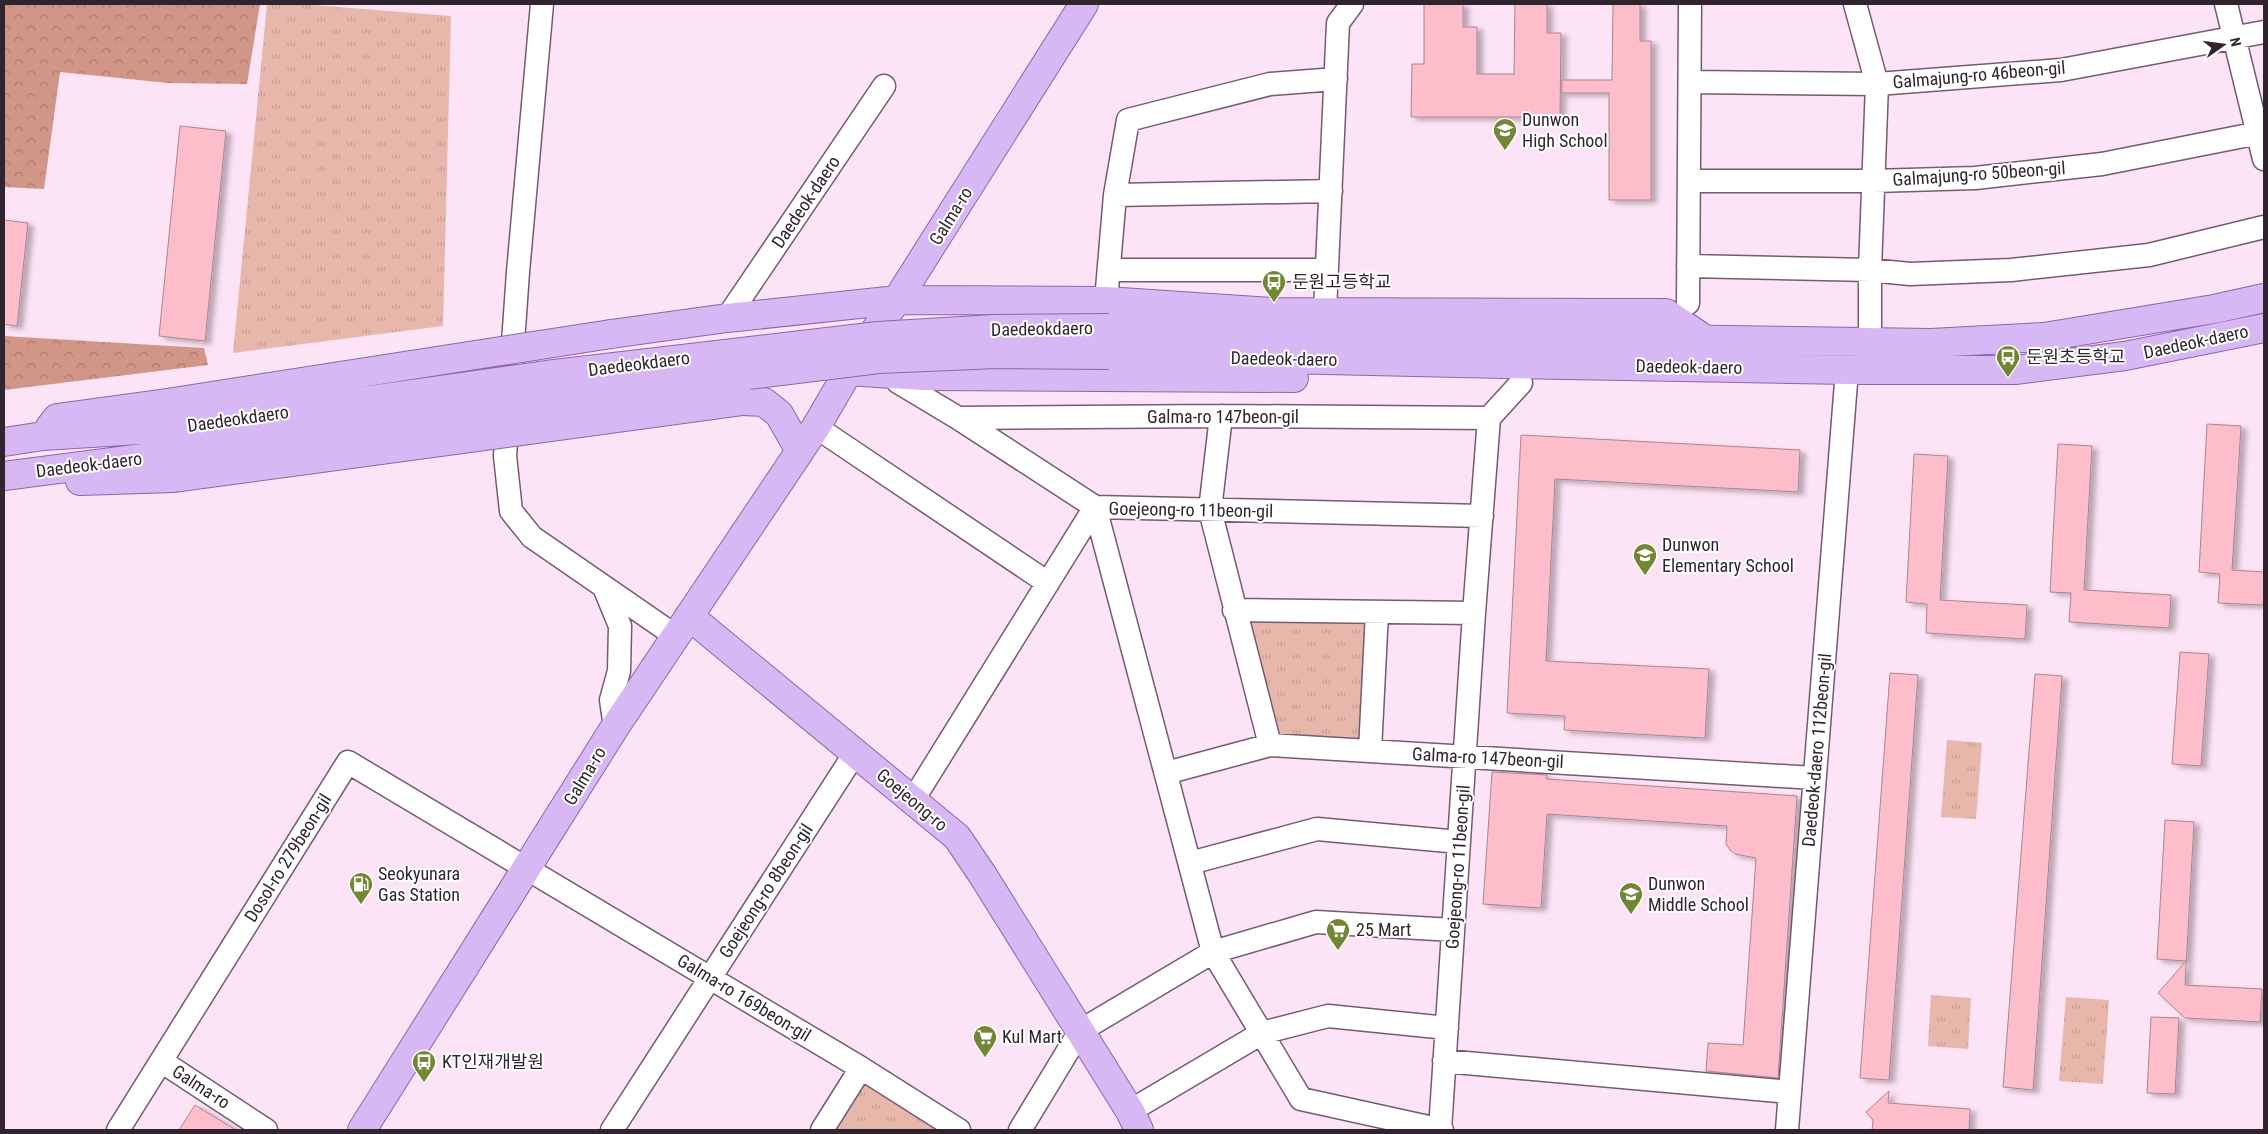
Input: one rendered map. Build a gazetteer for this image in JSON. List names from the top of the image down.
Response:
{
  "streets": {
    "main road": [
      "Daedeok-daero",
      "Galma-ro",
      "Daedeokdaero",
      "Goejeong-ro"
    ],
    "street": [
      "Galmajung-ro 46beon-gil",
      "Galmajung-ro 50beon-gil",
      "Galma-ro 147beon-gil",
      "Goejeong-ro 11beon-gil",
      "Daedeok-daero 112beon-gil",
      "Dosol-ro 279beon-gil",
      "Goejeong-ro 8beon-gil",
      "Galma-ro 169beon-gil"
    ]
  },
  "crossings": [
    ["Daedeok-daero", "Daedeokdaero"],
    ["Daedeok-daero", "Daedeok-daero 112beon-gil"],
    ["Galma-ro", "Goejeong-ro"],
    ["Galma-ro", "Dosol-ro 279beon-gil"],
    ["Galma-ro", "Galma-ro 169beon-gil"],
    ["Galma-ro 147beon-gil", "Goejeong-ro 11beon-gil"],
    ["Galma-ro 147beon-gil", "Daedeok-daero 112beon-gil"],
    ["Goejeong-ro 11beon-gil", "Goejeong-ro"],
    ["Goejeong-ro", "Goejeong-ro 8beon-gil"],
    ["Dosol-ro 279beon-gil", "Galma-ro 169beon-gil"],
    ["Goejeong-ro 8beon-gil", "Galma-ro 169beon-gil"]
  ],
  "places": {
    "school or university": ["Dunwon High School", "Dunwon Elementary School", "Dunwon Middle School"],
    "bus stop": ["둔원고등학교", "둔원초등학교", "KT인재개발원"],
    "fuel station": ["Seokyunara Gas Station"],
    "supermarket": ["25 Mart", "Kul Mart"]
  },
  "north": "right"
}
